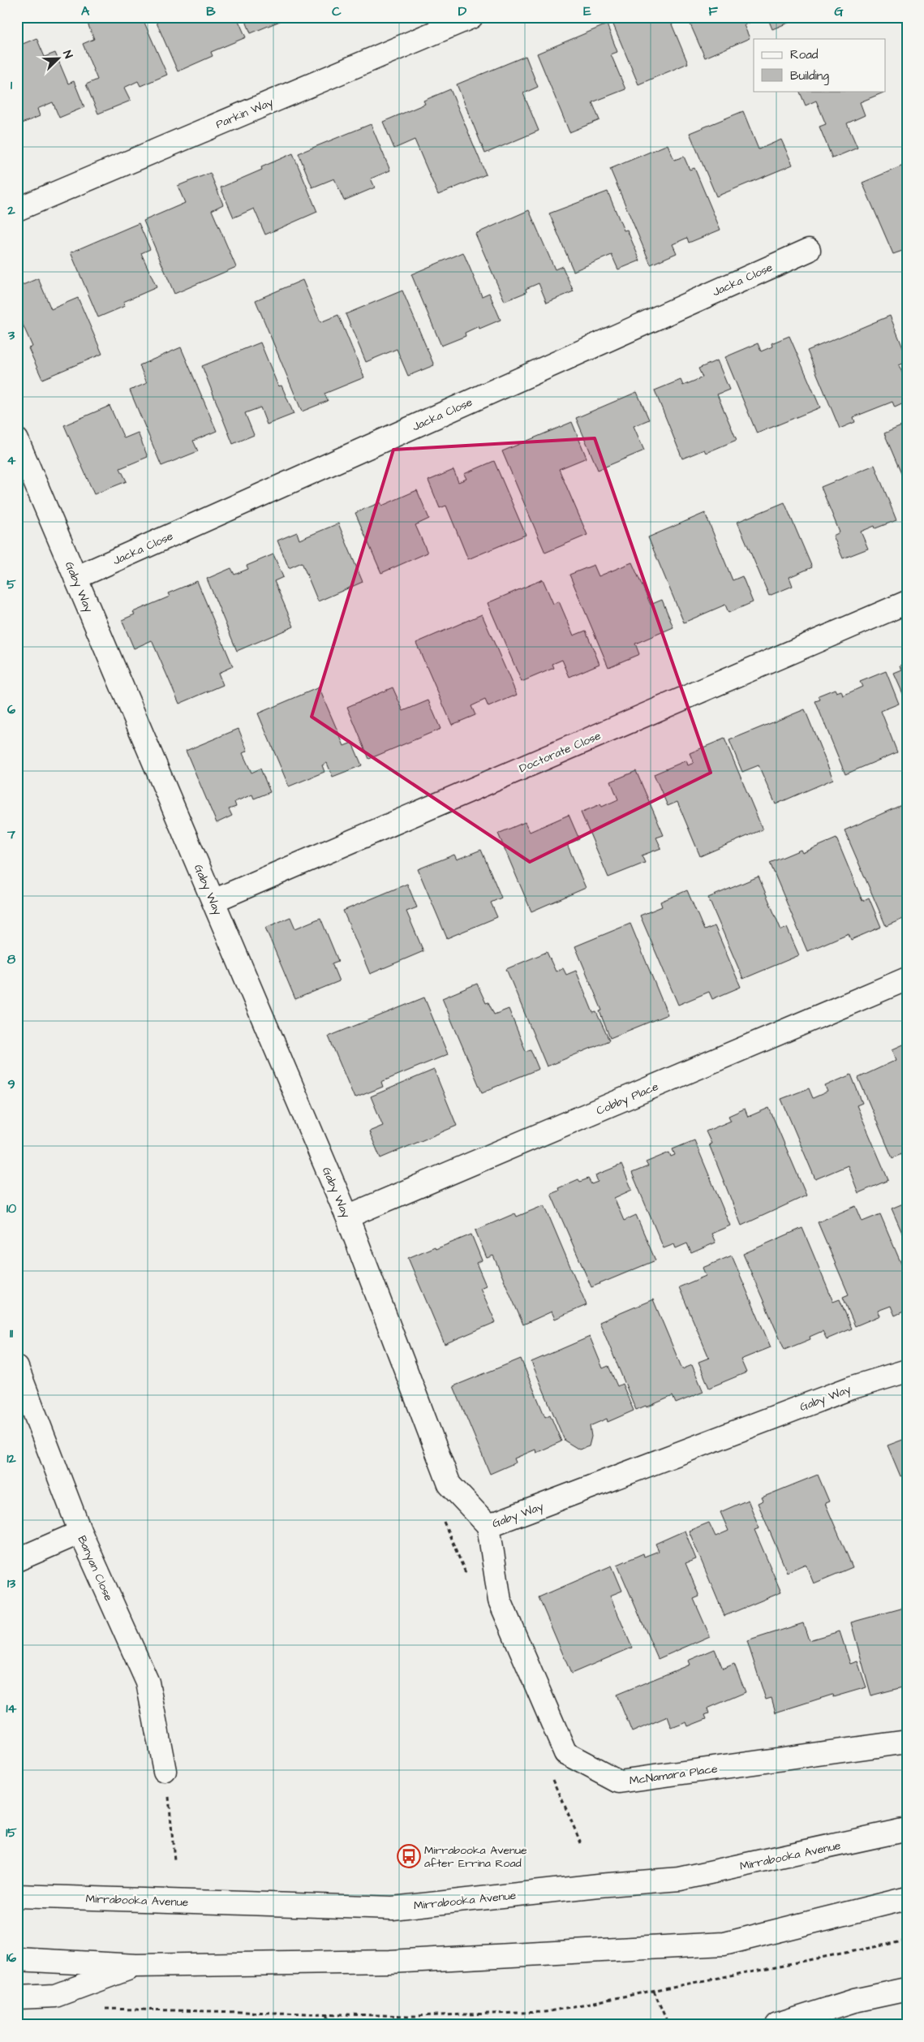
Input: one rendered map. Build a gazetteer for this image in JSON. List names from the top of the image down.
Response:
{
  "streets": {
    "street": [
      "Parkin Way",
      "Jacka Close",
      "Gaby Way",
      "Doctorate Close",
      "Cobby Place",
      "Banyan Close",
      "McNamara Place",
      "Mirrabooka Avenue"
    ]
  },
  "crossings": [
    ["Jacka Close", "Gaby Way"],
    ["Gaby Way", "Doctorate Close"],
    ["Gaby Way", "Cobby Place"],
    ["Gaby Way", "McNamara Place"]
  ],
  "places": {
    "bus stop": ["Mirrabooka Avenue after Errina Road"]
  },
  "legend": ["Road", "Building"],
  "north": "top right",
  "grid": {
    "columns": [
      "A",
      "B",
      "C",
      "D",
      "E",
      "F",
      "G"
    ],
    "rows": [
      "1",
      "2",
      "3",
      "4",
      "5",
      "6",
      "7",
      "8",
      "9",
      "10",
      "11",
      "12",
      "13",
      "14",
      "15",
      "16"
    ]
  }
}
